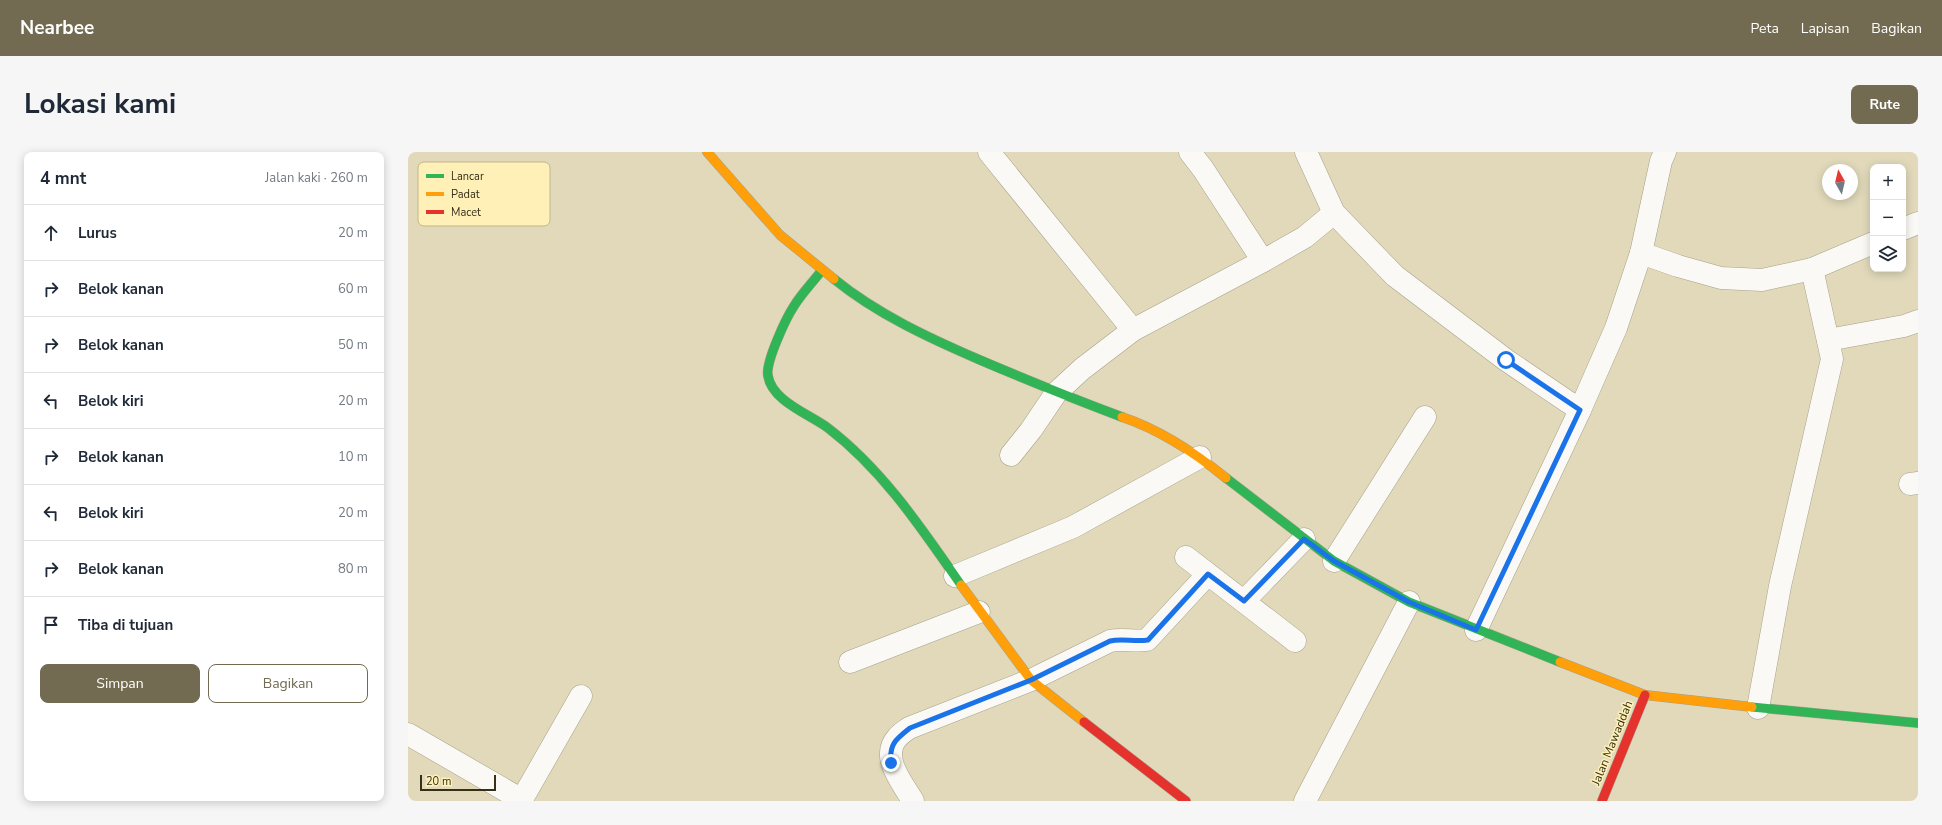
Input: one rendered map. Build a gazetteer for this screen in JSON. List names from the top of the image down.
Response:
{
  "streets": {
    "street": ["Jalan Mawaddah"]
  },
  "legend": ["Lancar", "Padat", "Macet"],
  "scale_bar": "20 m",
  "north": "top",
  "page": {
    "header": "Nearbee",
    "nav": ["Peta", "Lapisan", "Bagikan"],
    "title": "Lokasi kami",
    "buttons": [
      "Rute",
      ["Simpan", "Bagikan"]
    ],
    "heading": ["4 mnt", "Jalan kaki · 260 m"],
    "map_buttons": ["+", "−"],
    "list": [
      ["Lurus", "20 m"],
      ["Belok kanan", "60 m"],
      ["Belok kanan", "50 m"],
      ["Belok kiri", "20 m"],
      ["Belok kanan", "10 m"],
      ["Belok kiri", "20 m"],
      ["Belok kanan", "80 m"],
      "Tiba di tujuan"
    ],
    "scale": "20 m"
  }
}
